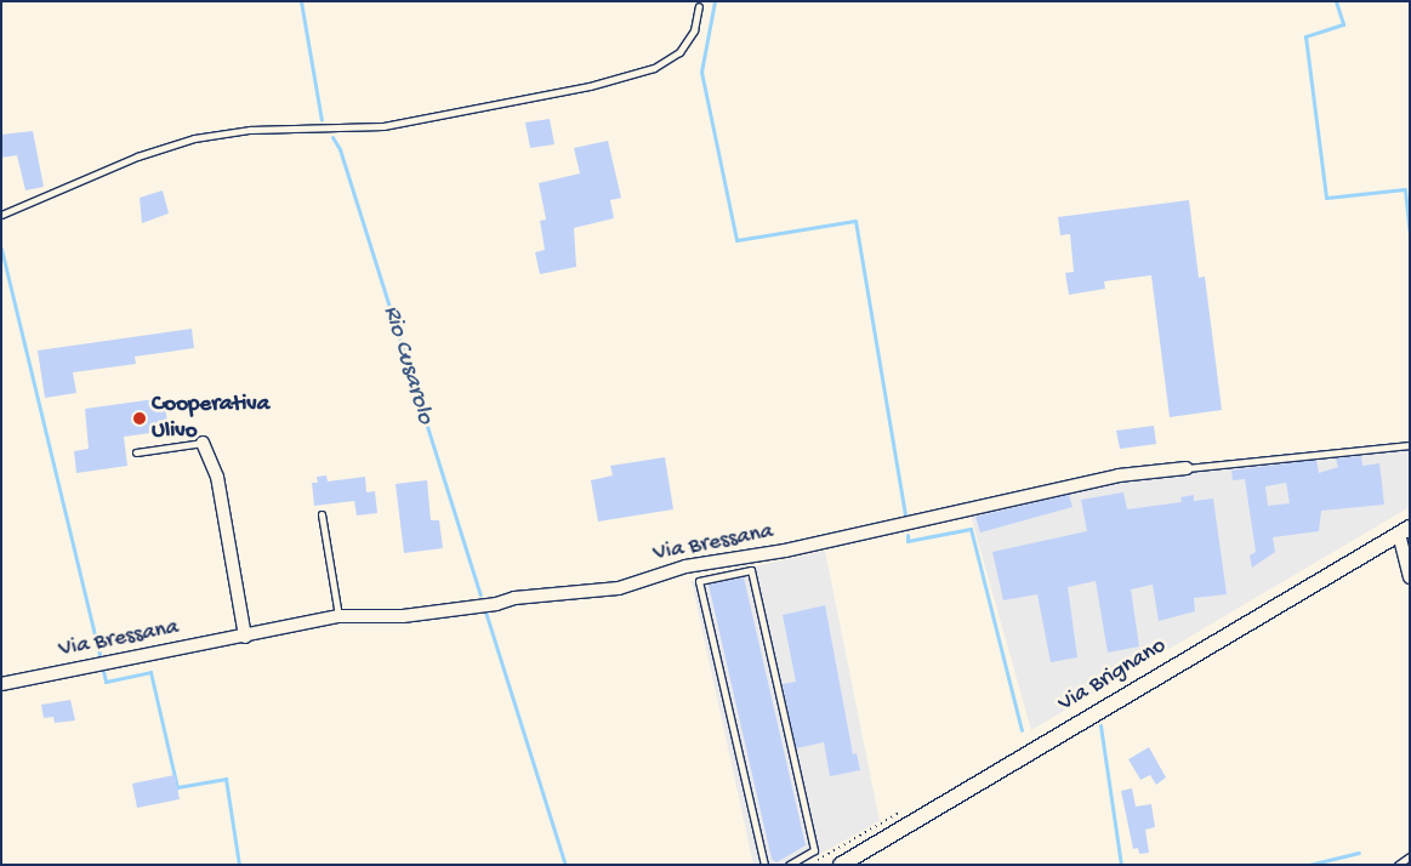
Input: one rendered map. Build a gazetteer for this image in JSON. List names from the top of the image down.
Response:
{
  "streets": {
    "street": ["Via Bressana", "Via Brignano"]
  },
  "water": ["Rio Cusarolo"],
  "places": ["Cooperativa Ulivo"]
}
